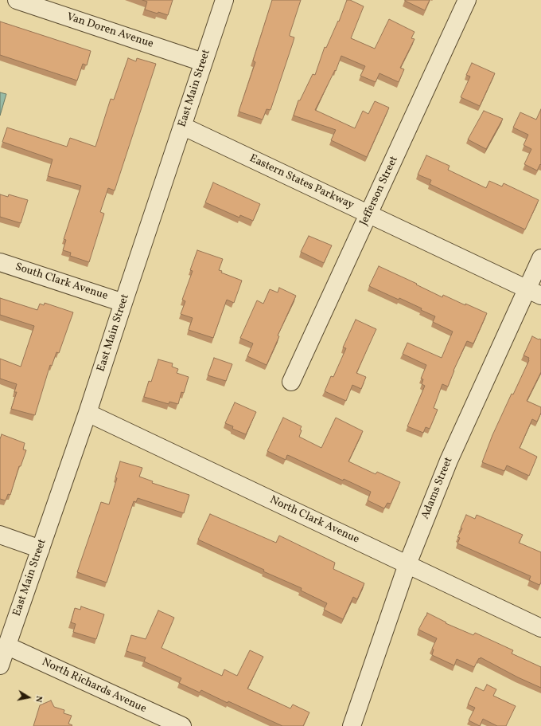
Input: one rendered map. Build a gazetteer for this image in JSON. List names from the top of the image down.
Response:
{
  "streets": {
    "street": [
      "Van Doren Avenue",
      "East Main Street",
      "Eastern States Parkway",
      "Jefferson Street",
      "South Clark Avenue",
      "Adams Street",
      "North Clark Avenue",
      "North Richards Avenue"
    ]
  },
  "crossings": [
    ["Van Doren Avenue", "East Main Street"],
    ["East Main Street", "Eastern States Parkway"],
    ["East Main Street", "South Clark Avenue"],
    ["East Main Street", "North Clark Avenue"],
    ["East Main Street", "North Richards Avenue"],
    ["Eastern States Parkway", "Jefferson Street"],
    ["Eastern States Parkway", "Adams Street"],
    ["Adams Street", "North Clark Avenue"]
  ],
  "north": "right"
}
